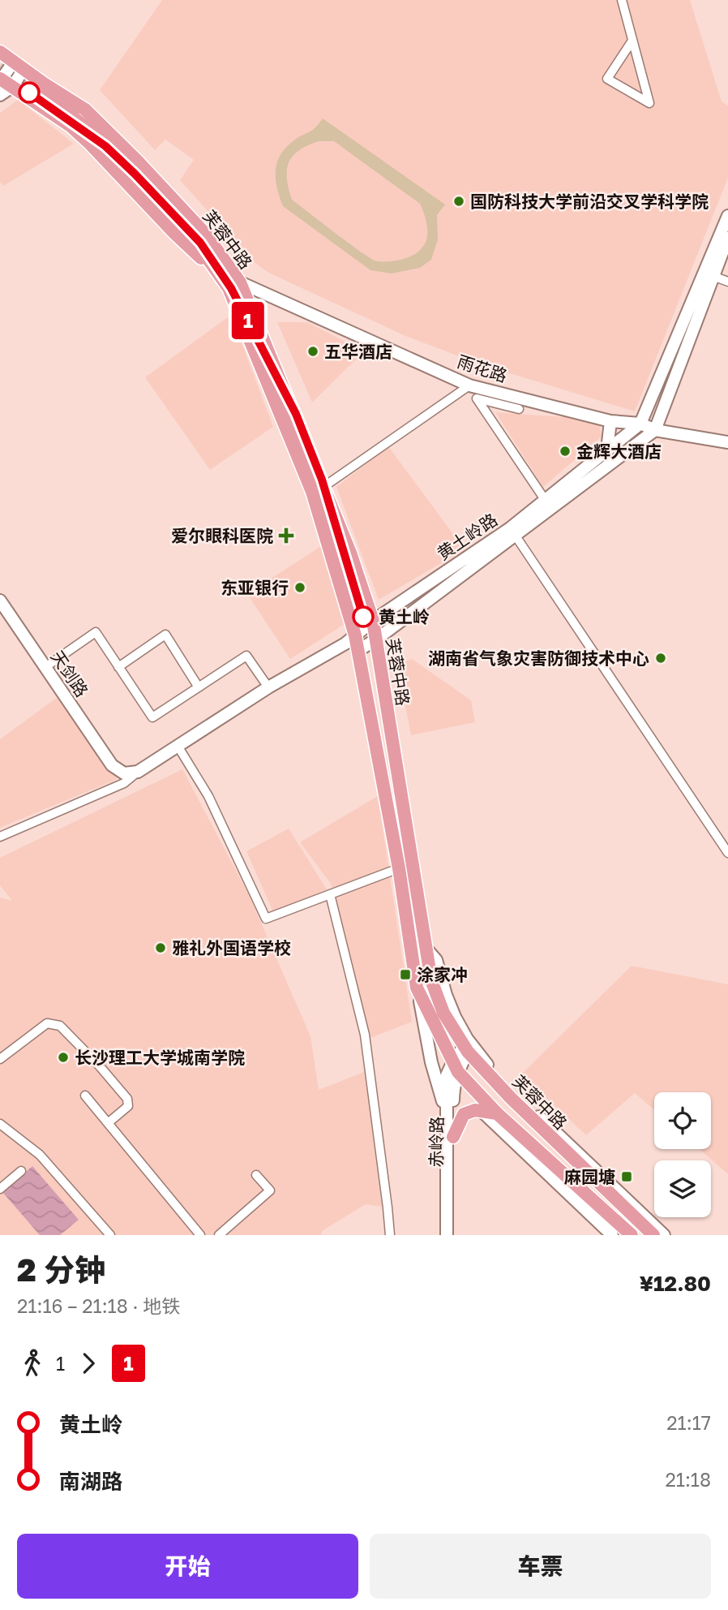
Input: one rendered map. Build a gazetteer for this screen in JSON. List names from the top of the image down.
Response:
{
  "streets": {
    "main road": ["芙蓉中路"],
    "street": [
      "雨花路",
      "黄土岭路",
      "天剑路",
      "赤岭路"
    ]
  },
  "crossings": [
    ["芙蓉中路", "雨花路"],
    ["芙蓉中路", "黄土岭路"],
    ["芙蓉中路", "赤岭路"],
    ["雨花路", "黄土岭路"],
    ["黄土岭路", "天剑路"]
  ],
  "places": {
    "other": [
      "国防科技大学前沿交叉学科学院",
      "五华酒店",
      "金辉大酒店",
      "东亚银行",
      "黄土岭",
      "湖南省气象灾害防御技术中心",
      "雅礼外国语学校",
      "长沙理工大学城南学院"
    ],
    "health": ["爱尔眼科医院"],
    "transit": ["涂家冲", "麻园塘"]
  },
  "lines": ["metro line 1"],
  "page": {
    "on_map": "1",
    "heading": ["2 分钟", "21:16 – 21:18 · 地铁", "¥12.80"],
    "legs": ["1", "1"],
    "list": [
      {
        "name": "黄土岭",
        "value": "21:17"
      },
      {
        "name": "南湖路",
        "value": "21:18"
      }
    ],
    "buttons": ["开始", "车票"]
  }
}
